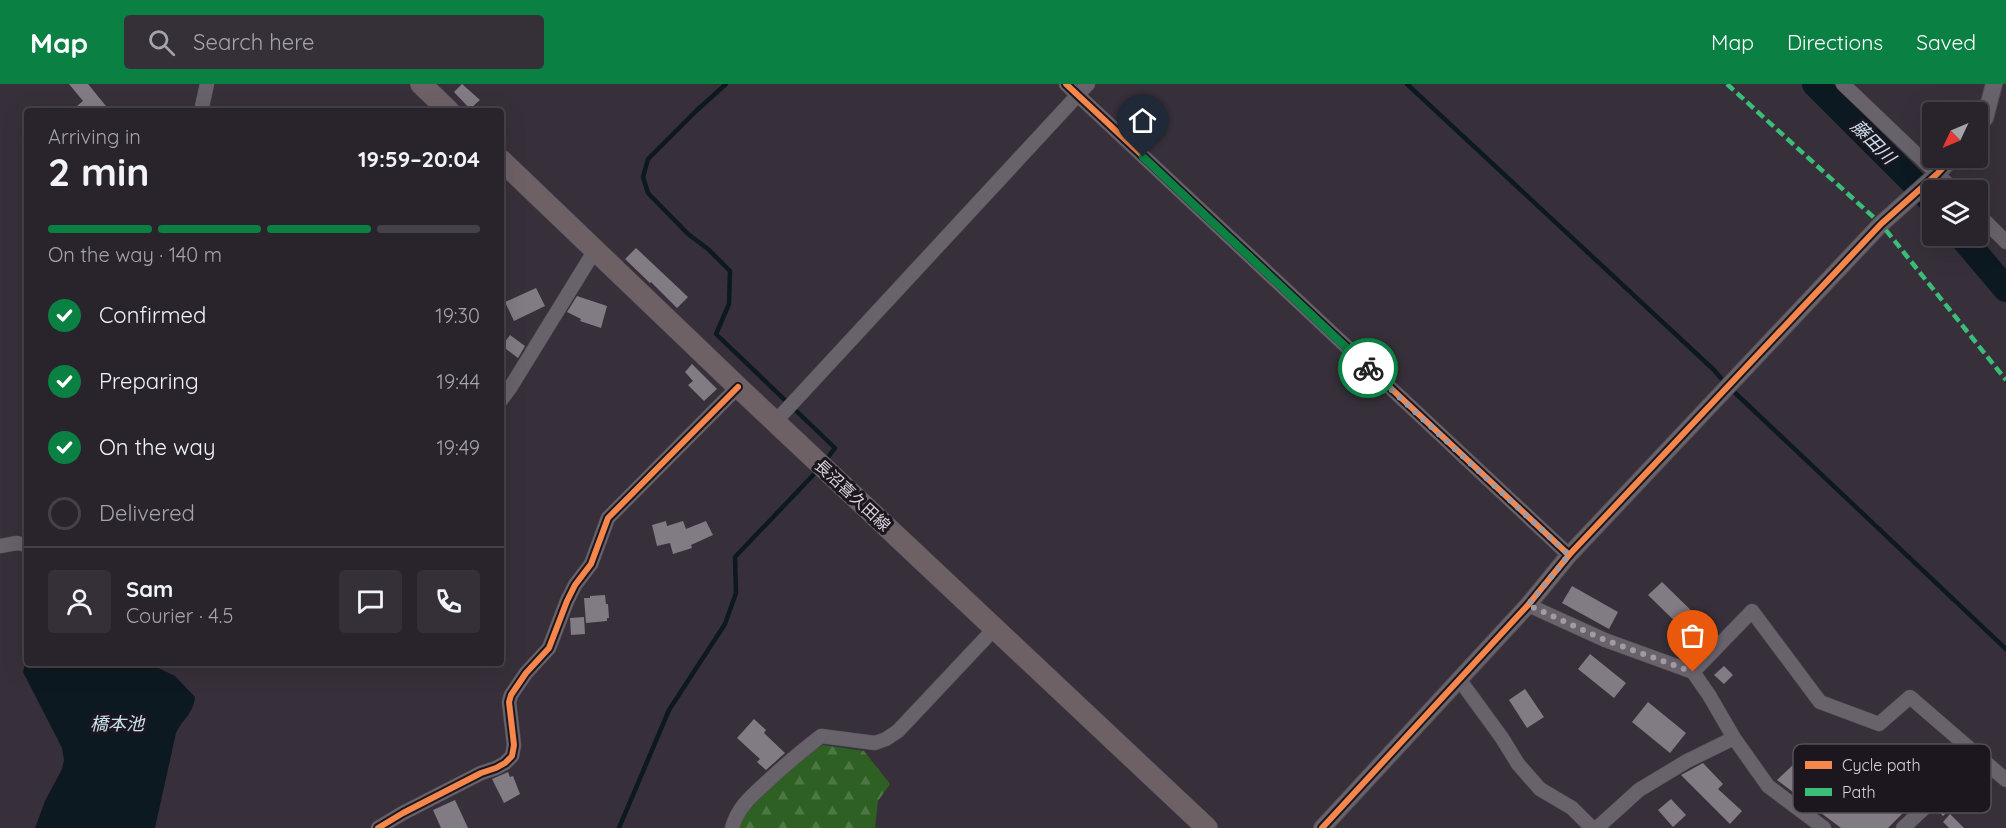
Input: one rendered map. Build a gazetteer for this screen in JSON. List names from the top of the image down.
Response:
{
  "streets": {
    "main road": ["長沼喜久田線"]
  },
  "water": ["藤田川", "橋本池"],
  "legend": ["Cycle path", "Path"],
  "north": "bottom left",
  "page": {
    "header": "Map",
    "search": "Search here",
    "nav": ["Map", "Directions", "Saved"],
    "heading": ["2 min", "Arriving in", "19:59–20:04"],
    "panel": ["Sam", "Courier · 4.5"],
    "bar": "On the way · 140 m",
    "list": [
      ["Confirmed", "19:30"],
      ["Preparing", "19:44"],
      ["On the way", "19:49"],
      "Delivered"
    ]
  }
}
